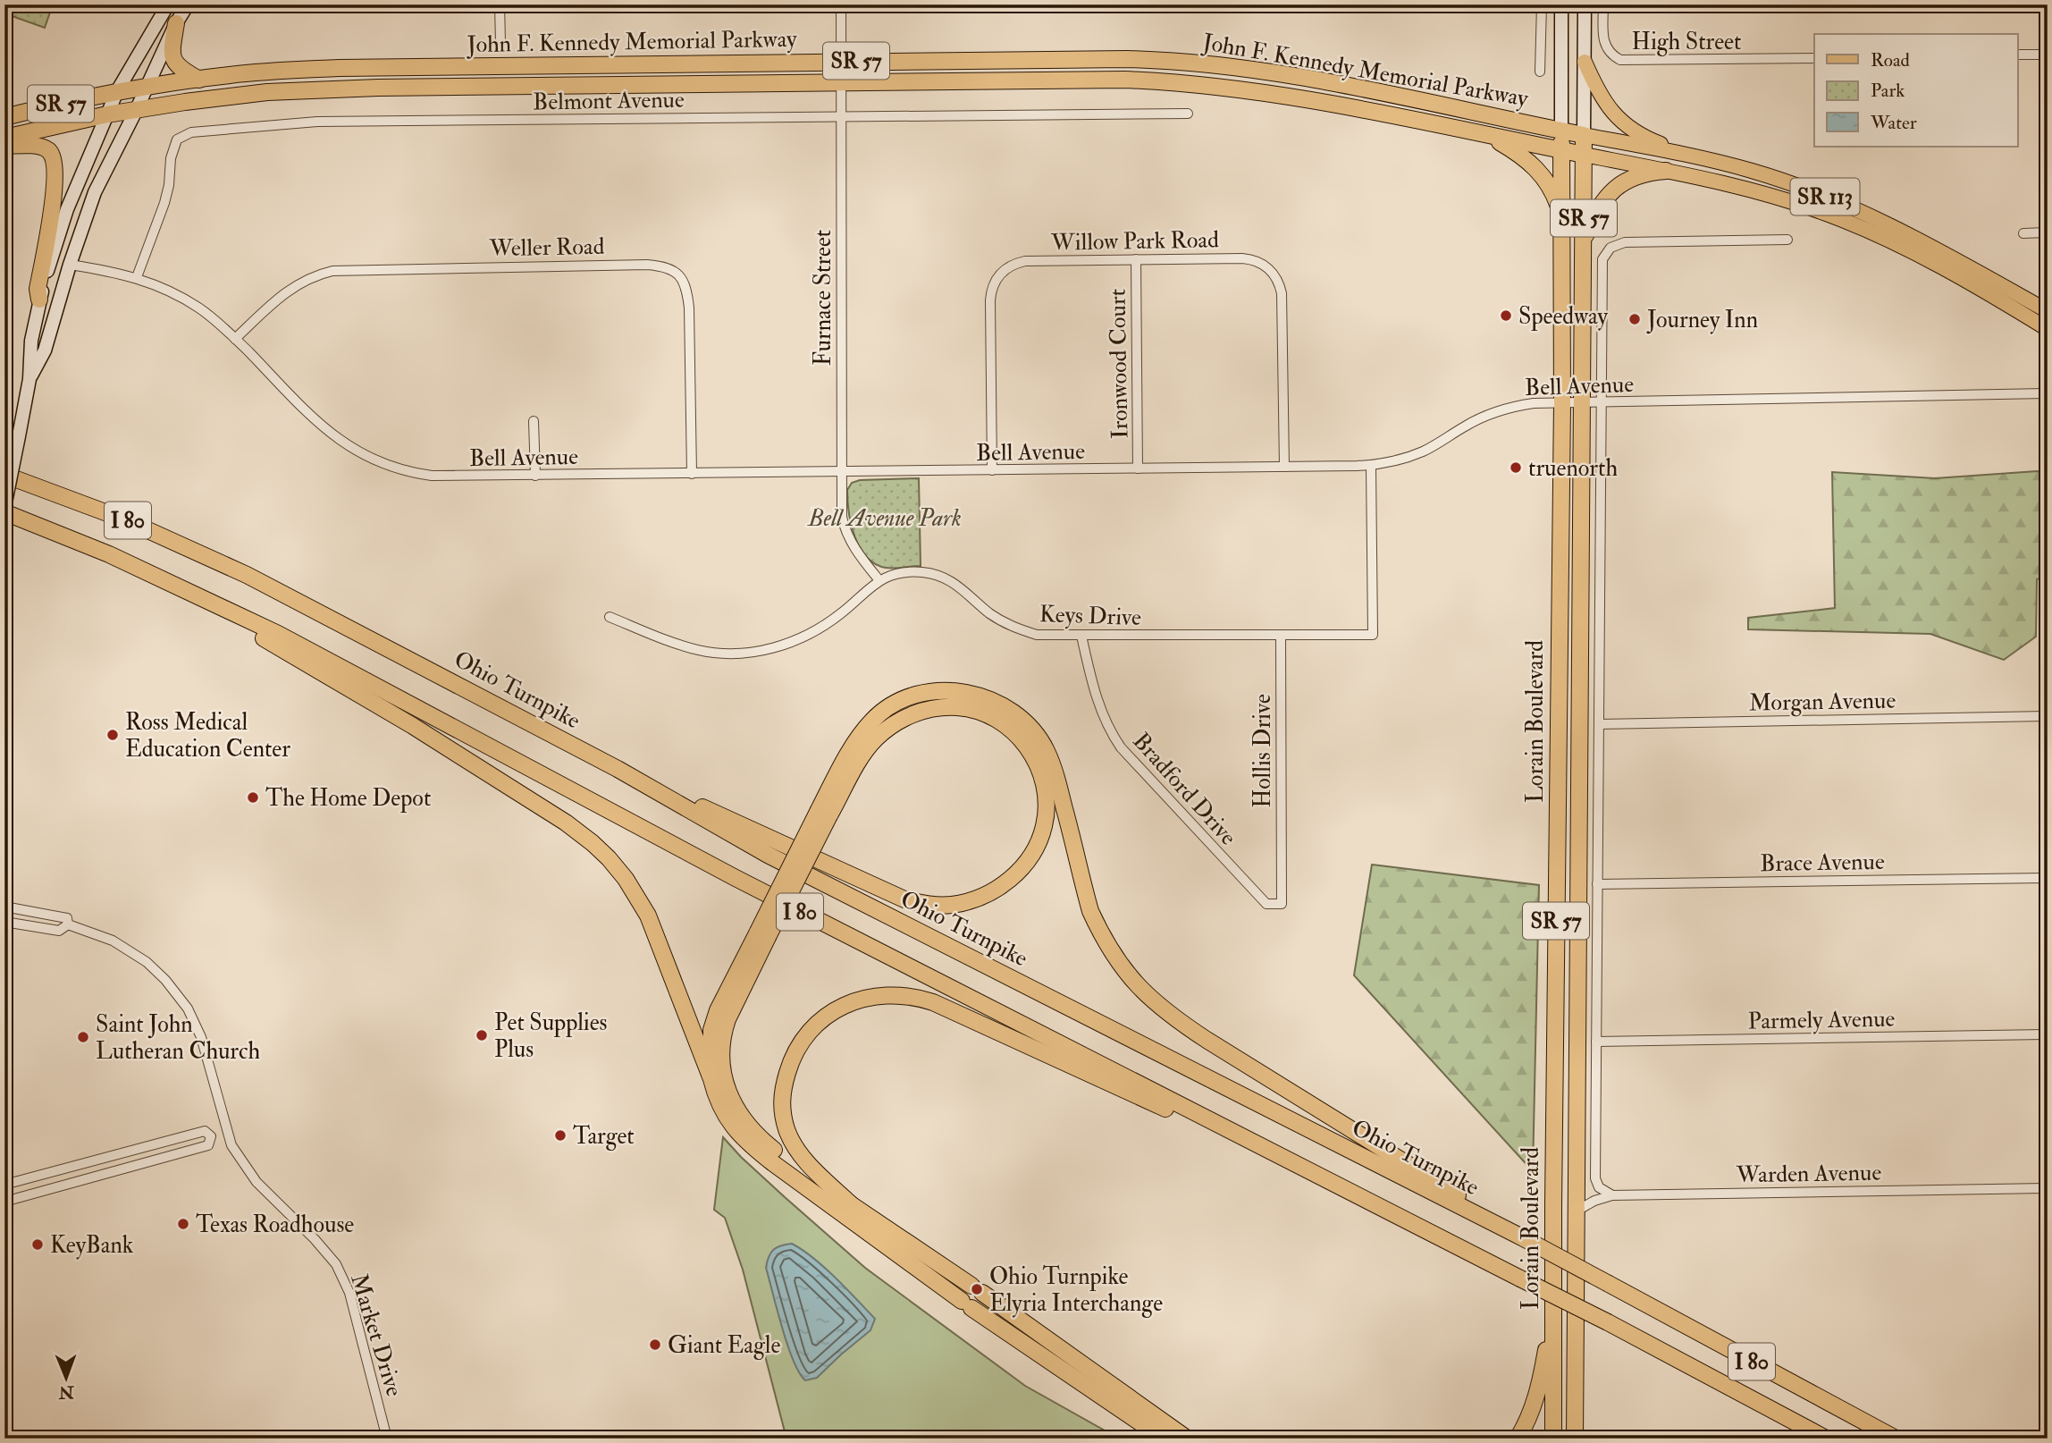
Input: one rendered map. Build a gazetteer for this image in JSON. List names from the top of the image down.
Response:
{
  "streets": {
    "highway": [
      "John F. Kennedy Memorial Parkway",
      "SR 57",
      "SR 113",
      "I 80",
      "Ohio Turnpike",
      "Lorain Boulevard"
    ],
    "street": [
      "High Street",
      "Belmont Avenue",
      "Willow Park Road",
      "Weller Road",
      "Furnace Street",
      "Ironwood Court",
      "Bell Avenue",
      "Keys Drive",
      "Morgan Avenue",
      "Hollis Drive",
      "Bradford Drive",
      "Brace Avenue",
      "Parmely Avenue",
      "Warden Avenue",
      "Market Drive"
    ]
  },
  "crossings": [
    ["John F. Kennedy Memorial Parkway", "SR 57"],
    ["John F. Kennedy Memorial Parkway", "Furnace Street"],
    ["John F. Kennedy Memorial Parkway", "Lorain Boulevard"],
    ["SR 57", "Lorain Boulevard"],
    ["Belmont Avenue", "Furnace Street"],
    ["Belmont Avenue", "Bell Avenue"],
    ["Willow Park Road", "Ironwood Court"],
    ["Willow Park Road", "Bell Avenue"],
    ["Weller Road", "Bell Avenue"],
    ["Furnace Street", "Bell Avenue"],
    ["Furnace Street", "Keys Drive"],
    ["Ironwood Court", "Bell Avenue"],
    ["Bell Avenue", "Keys Drive"],
    ["Bell Avenue", "Lorain Boulevard"],
    ["Keys Drive", "Hollis Drive"],
    ["Keys Drive", "Bradford Drive"],
    ["Lorain Boulevard", "Warden Avenue"],
    ["Hollis Drive", "Bradford Drive"]
  ],
  "parks": ["Bell Avenue Park"],
  "places": [
    "Speedway",
    "Journey Inn",
    "truenorth",
    "Ross Medical Education Center",
    "The Home Depot",
    "Pet Supplies Plus",
    "Saint John Lutheran Church",
    "Target",
    "Texas Roadhouse",
    "KeyBank",
    "Ohio Turnpike Elyria Interchange",
    "Giant Eagle"
  ],
  "legend": ["Road", "Park", "Water"],
  "north": "bottom"
}
